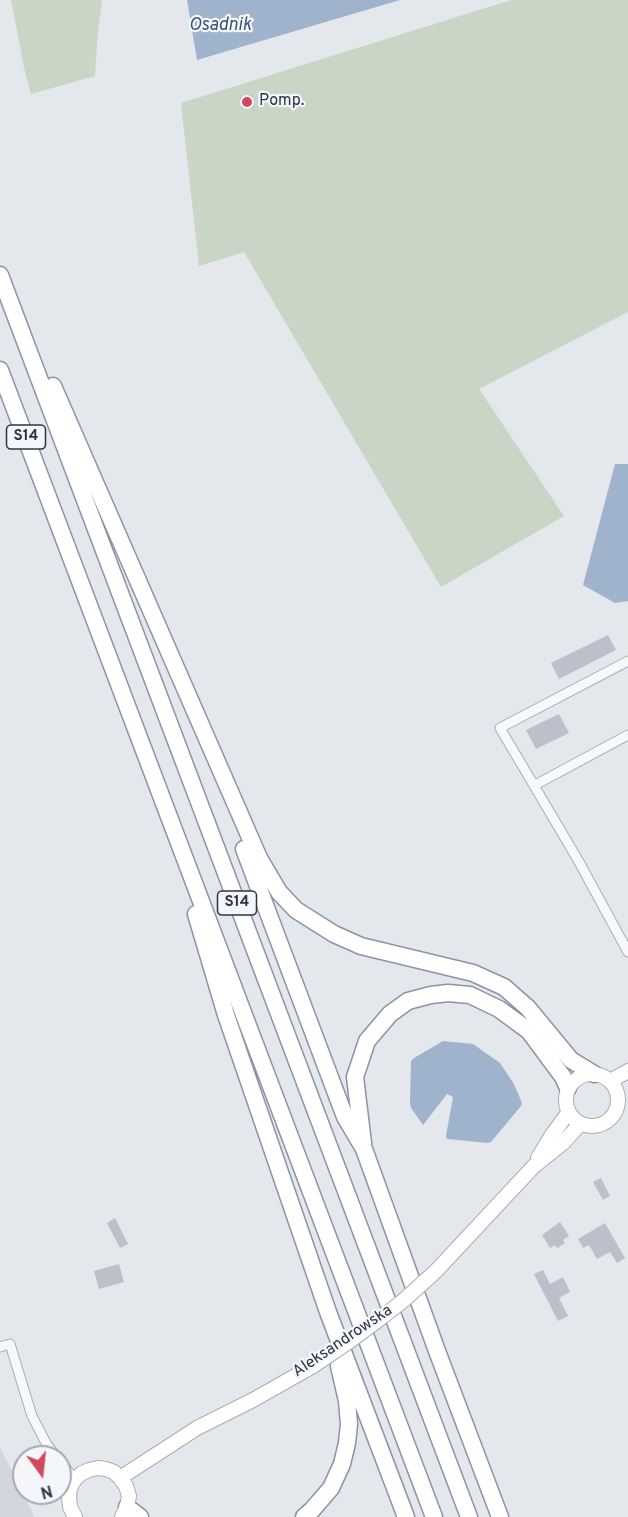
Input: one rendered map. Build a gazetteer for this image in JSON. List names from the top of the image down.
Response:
{
  "streets": {
    "highway": ["S14"],
    "main road": ["Aleksandrowska"]
  },
  "water": ["Osadnik"],
  "places": ["Pomp."],
  "north": "bottom"
}
